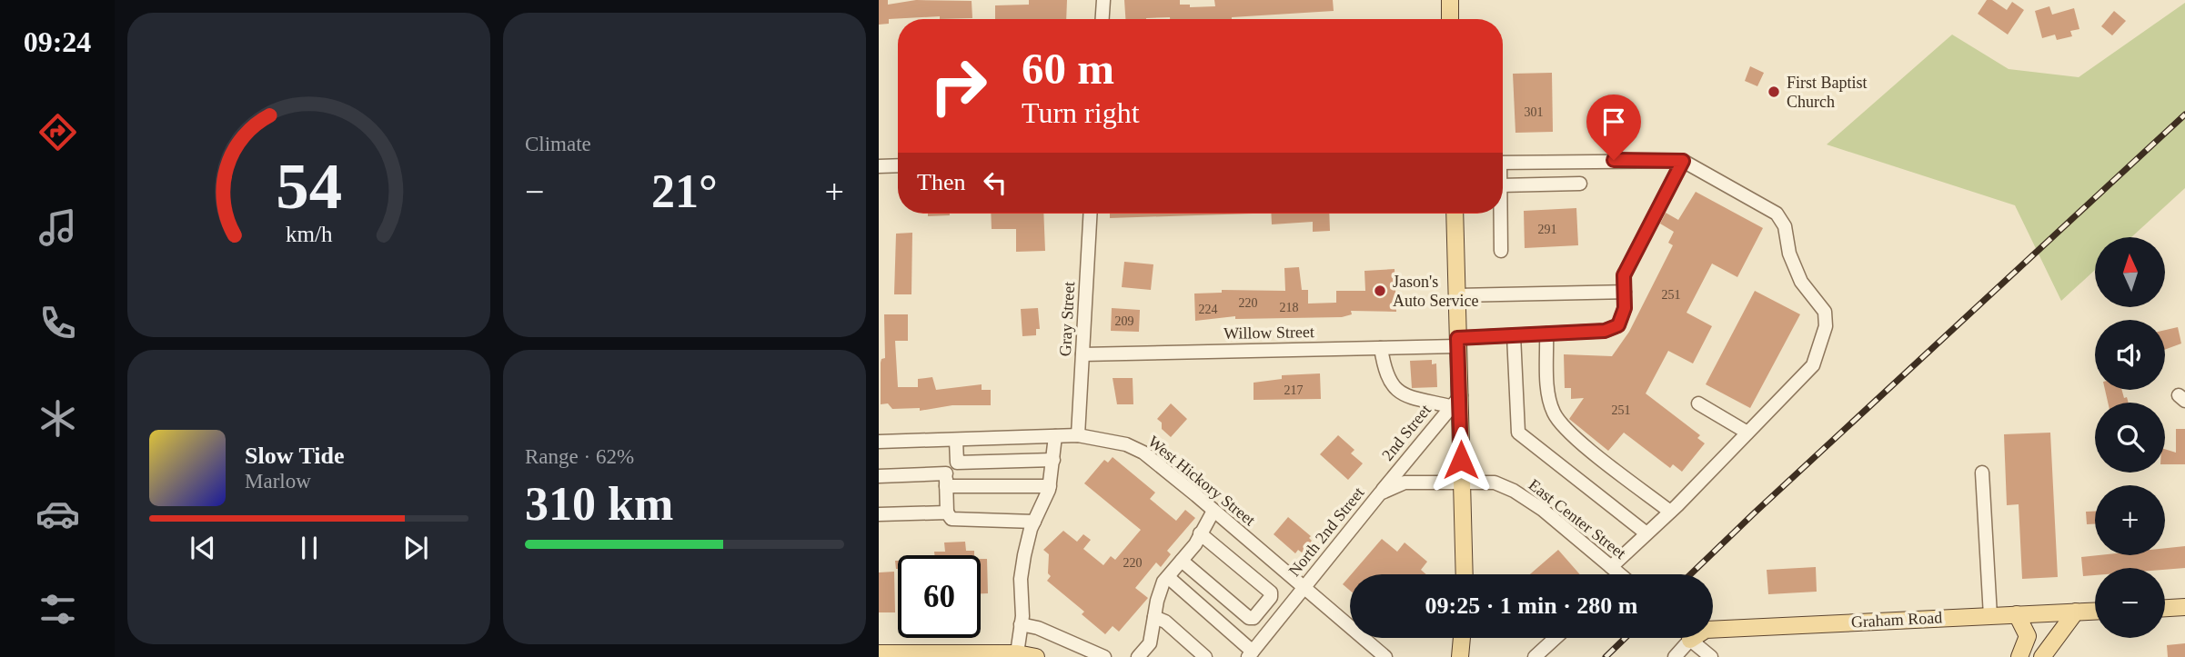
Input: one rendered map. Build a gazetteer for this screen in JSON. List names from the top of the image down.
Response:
{
  "streets": {
    "main road": ["Graham Road"],
    "street": [
      "Gray Street",
      "Willow Street",
      "2nd Street",
      "West Hickory Street",
      "East Center Street",
      "North 2nd Street"
    ]
  },
  "crossings": [
    ["Gray Street", "Willow Street"],
    ["Gray Street", "West Hickory Street"],
    ["2nd Street", "North 2nd Street"],
    ["West Hickory Street", "North 2nd Street"],
    ["East Center Street", "North 2nd Street"]
  ],
  "places": ["First Baptist Church", "Jason's Auto Service"],
  "house_numbers": [
    "301",
    "291",
    "251",
    "220",
    "218",
    "224",
    "209",
    "217",
    "251",
    "220"
  ],
  "north": "top",
  "page": {
    "tabs": "09:24",
    "tile": [
      "Climate",
      ["Range · 62%", "310 km"]
    ],
    "turn": ["60 m", "Turn right"],
    "then": "Then",
    "heat": ["−", "21°", "+"],
    "map_buttons": ["+", "−"],
    "song": ["Slow Tide", "Marlow"],
    "limit": "60",
    "trip": "09:25 · 1 min · 280 m",
    "gauge": ["54", "km/h"]
  }
}
